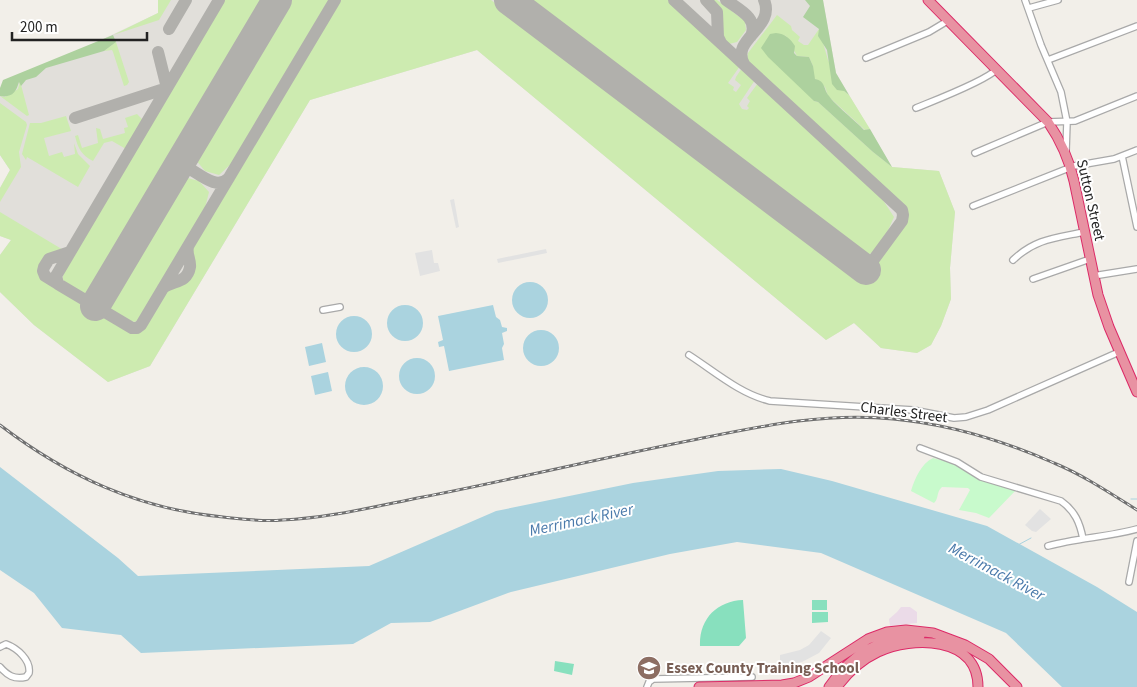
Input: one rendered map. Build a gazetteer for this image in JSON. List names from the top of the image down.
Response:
{
  "streets": {
    "highway": ["Sutton Street"],
    "street": ["Charles Street"]
  },
  "crossings": [
    ["Sutton Street", "Charles Street"]
  ],
  "water": ["Merrimack River"],
  "places": {
    "school or university": ["Essex County Training School"]
  },
  "scale_bar": "200 m"
}
